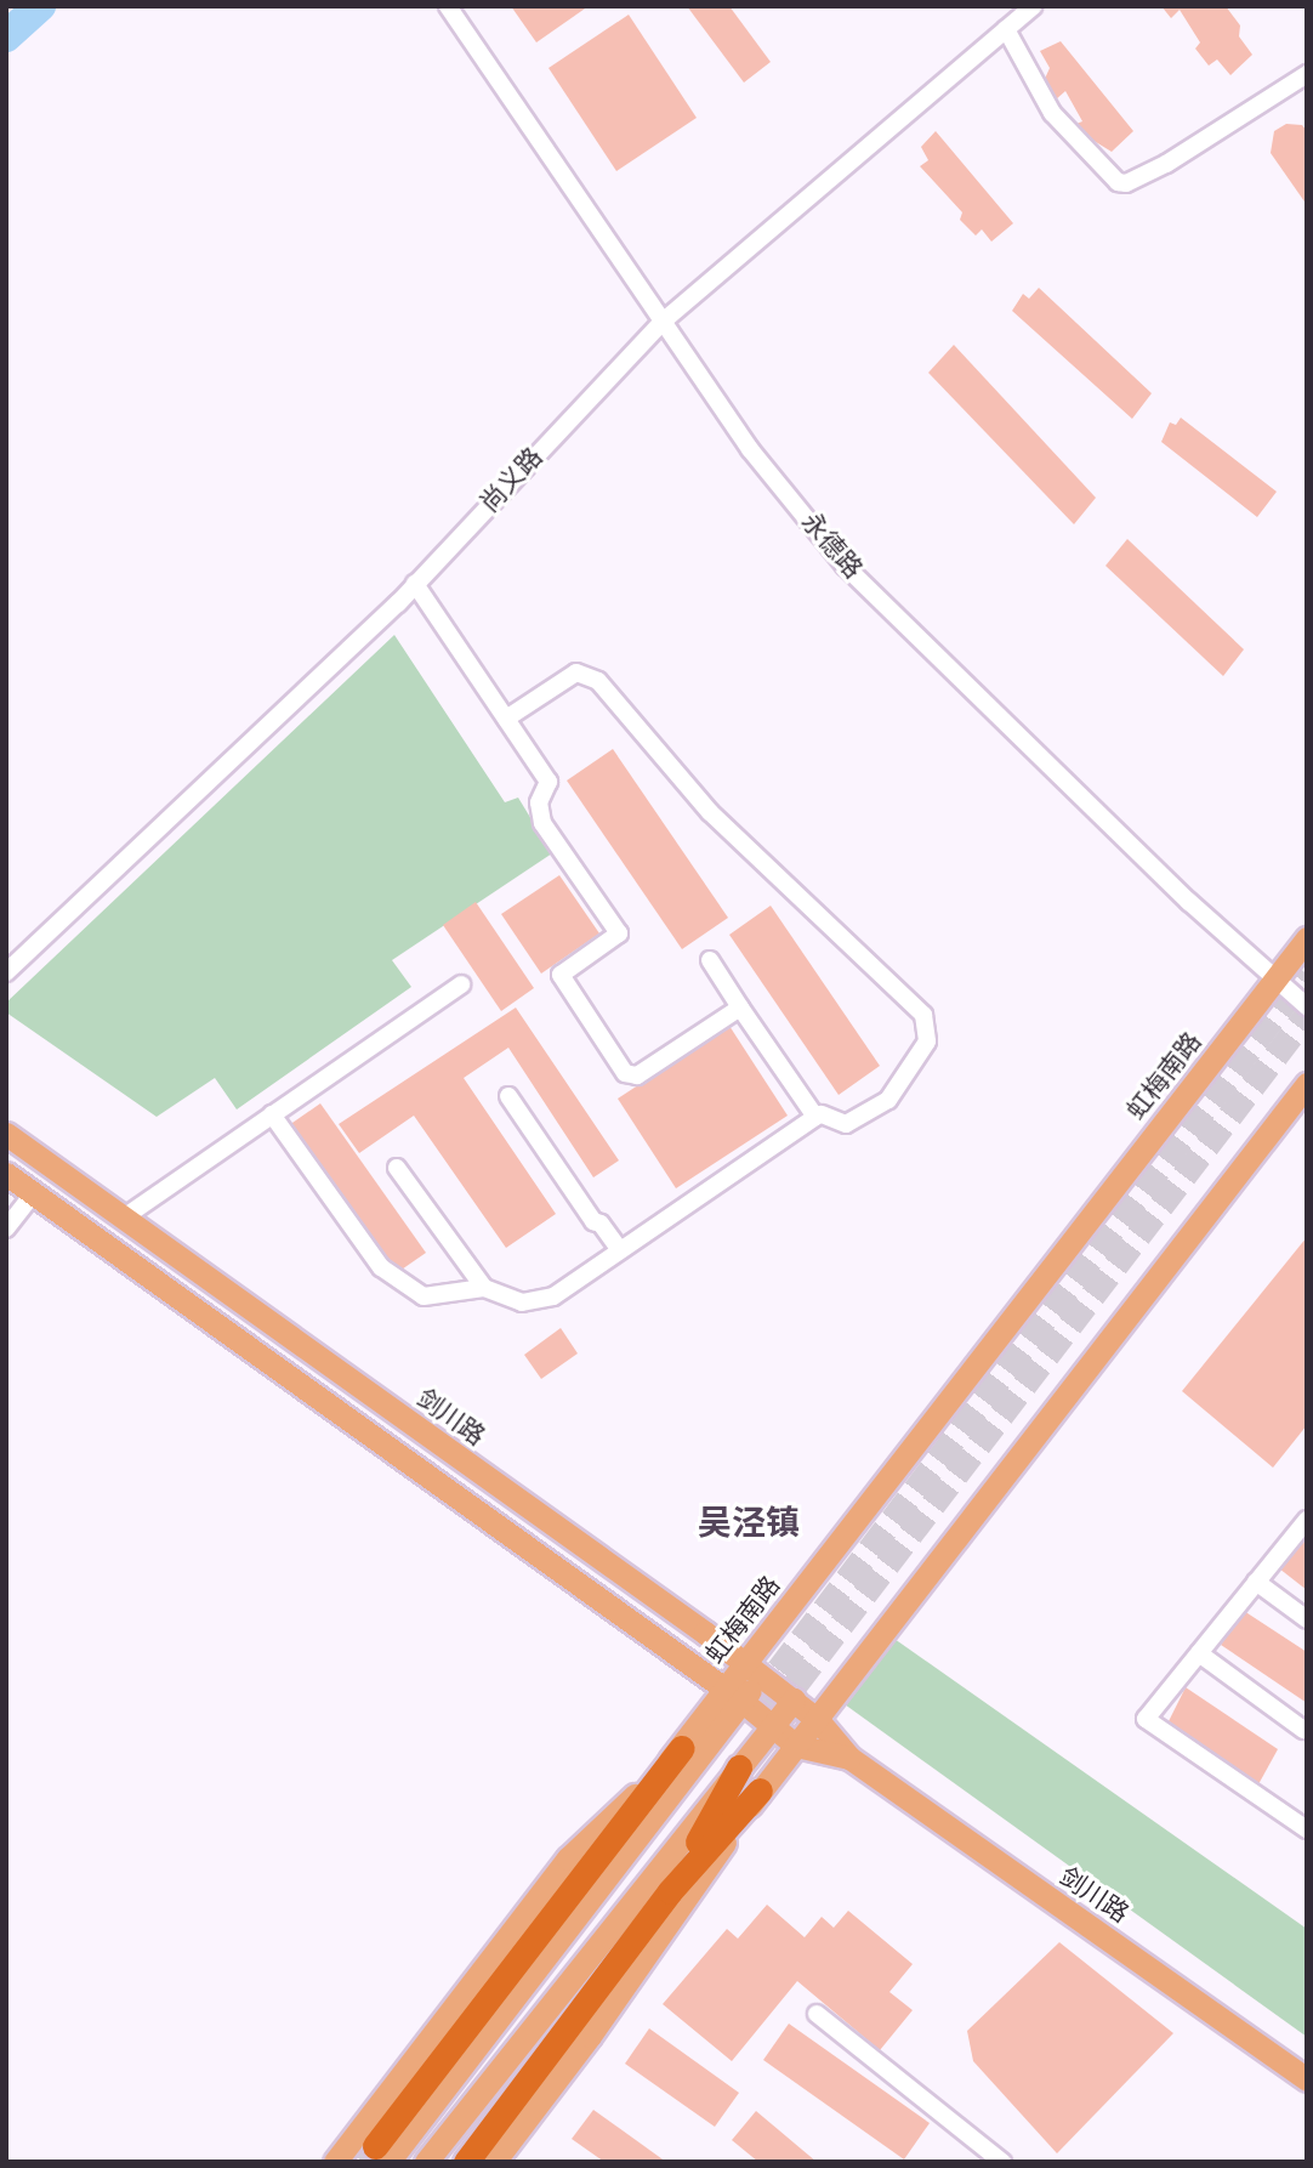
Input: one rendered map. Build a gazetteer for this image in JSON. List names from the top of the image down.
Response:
{
  "streets": {
    "main road": ["虹梅南路", "剑川路"],
    "street": ["尚义路", "永德路"]
  },
  "crossings": [
    ["尚义路", "永德路"],
    ["永德路", "虹梅南路"],
    ["虹梅南路", "剑川路"]
  ],
  "districts": ["吴泾镇"]
}
